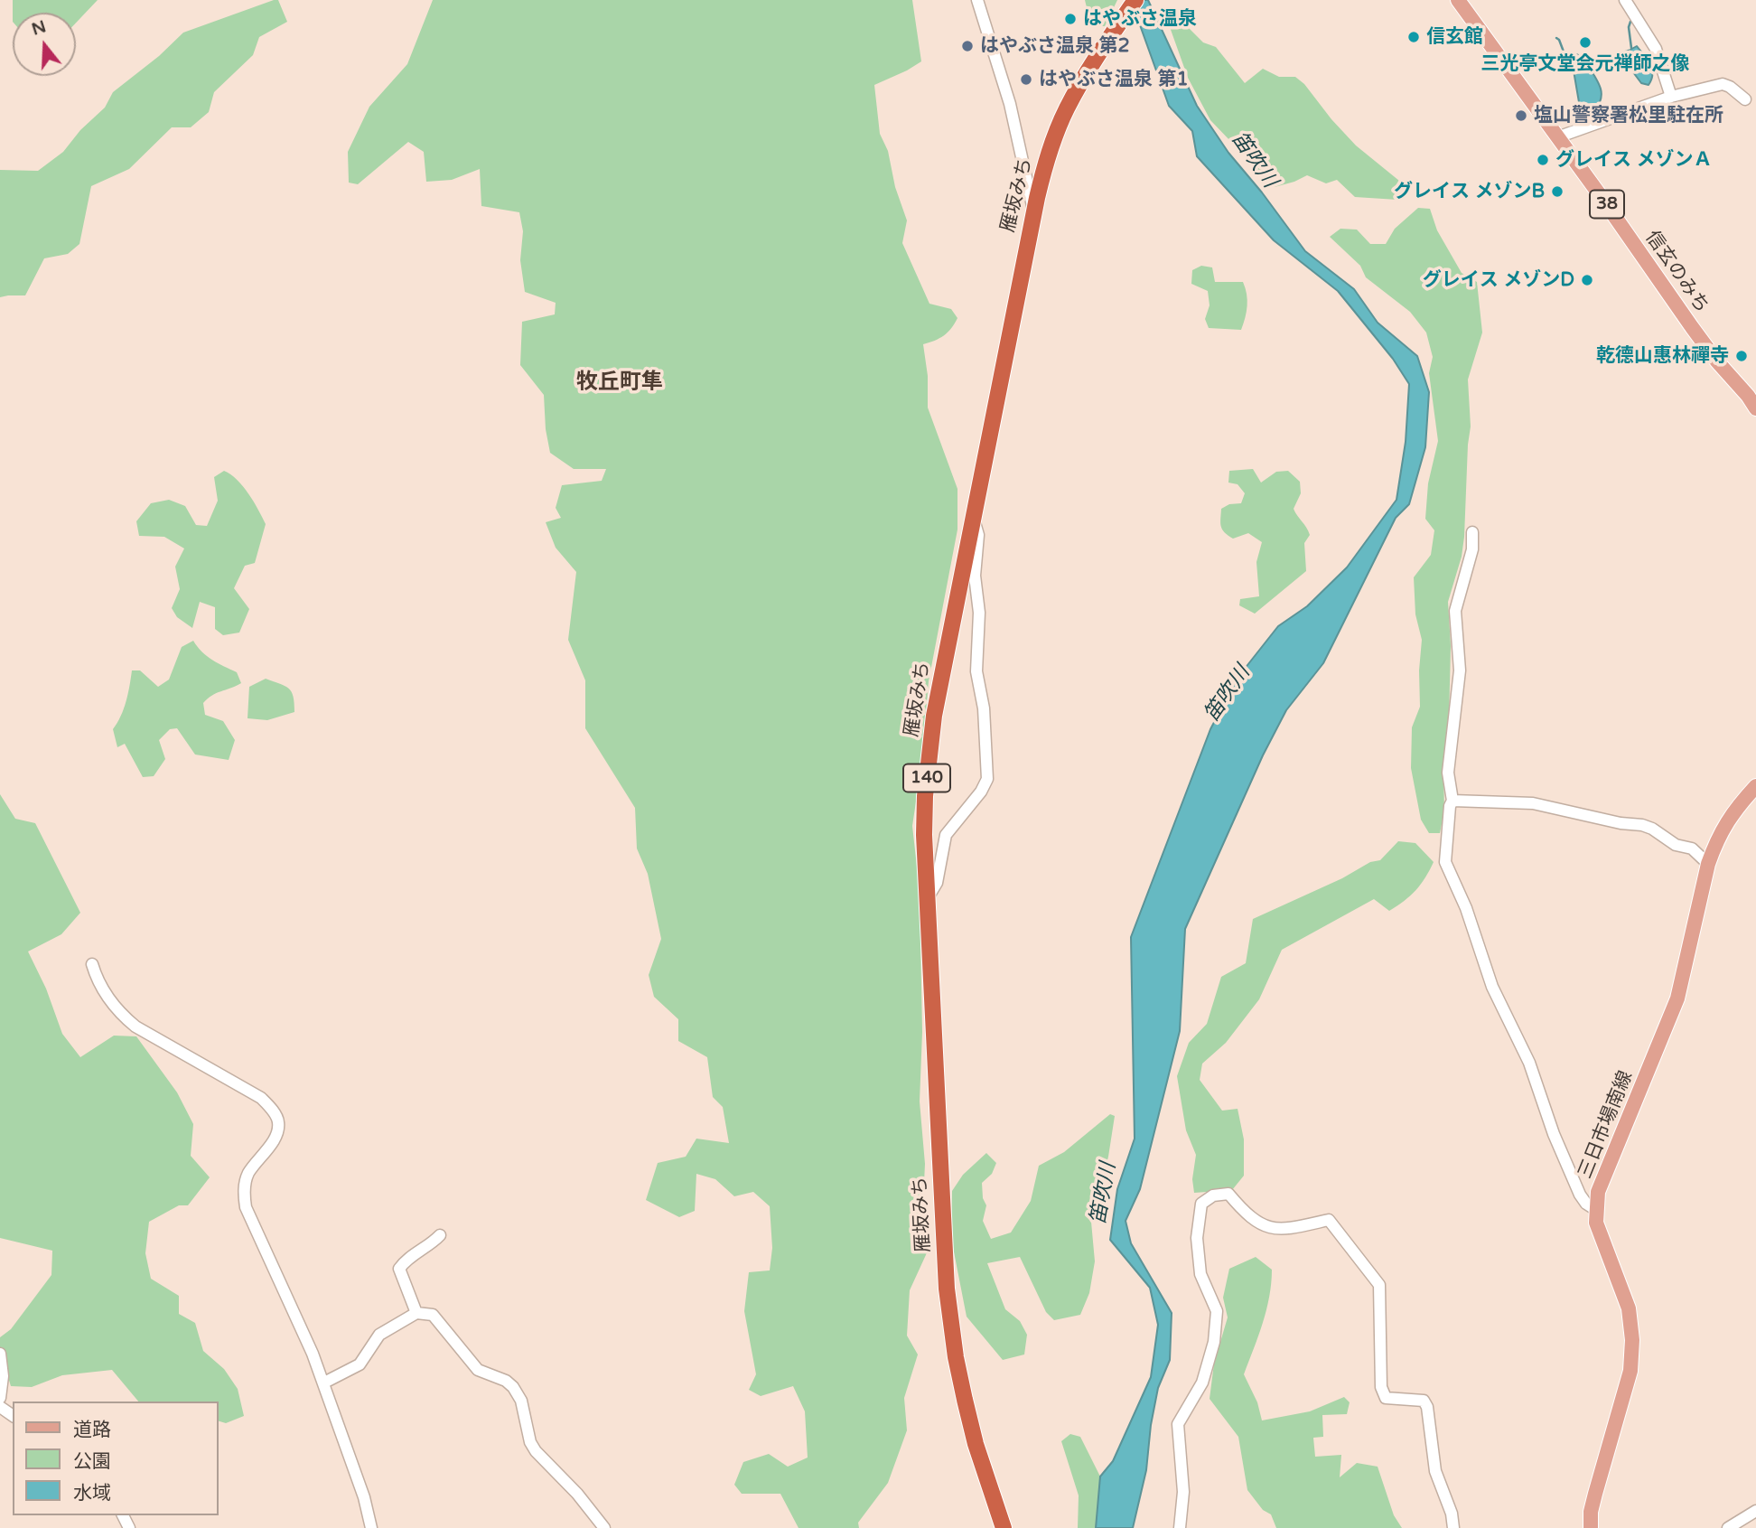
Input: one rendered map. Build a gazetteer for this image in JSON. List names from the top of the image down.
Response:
{
  "streets": {
    "highway": ["雁坂みち", "140"],
    "main road": ["38", "信玄のみち", "三日市場南線"]
  },
  "districts": ["牧丘町隼"],
  "water": ["笛吹川"],
  "places": [
    "はやぶさ温泉",
    "信玄館",
    "三光亭文堂会元禅師之像",
    "はやぶさ温泉 第2",
    "はやぶさ温泉 第1",
    "塩山警察署松里駐在所",
    "グレイス メゾンＡ",
    "グレイス メゾンB",
    "グレイス メゾンD",
    "乾德山惠林禪寺"
  ],
  "legend": ["道路", "公園", "水域"],
  "north": "top"
}
